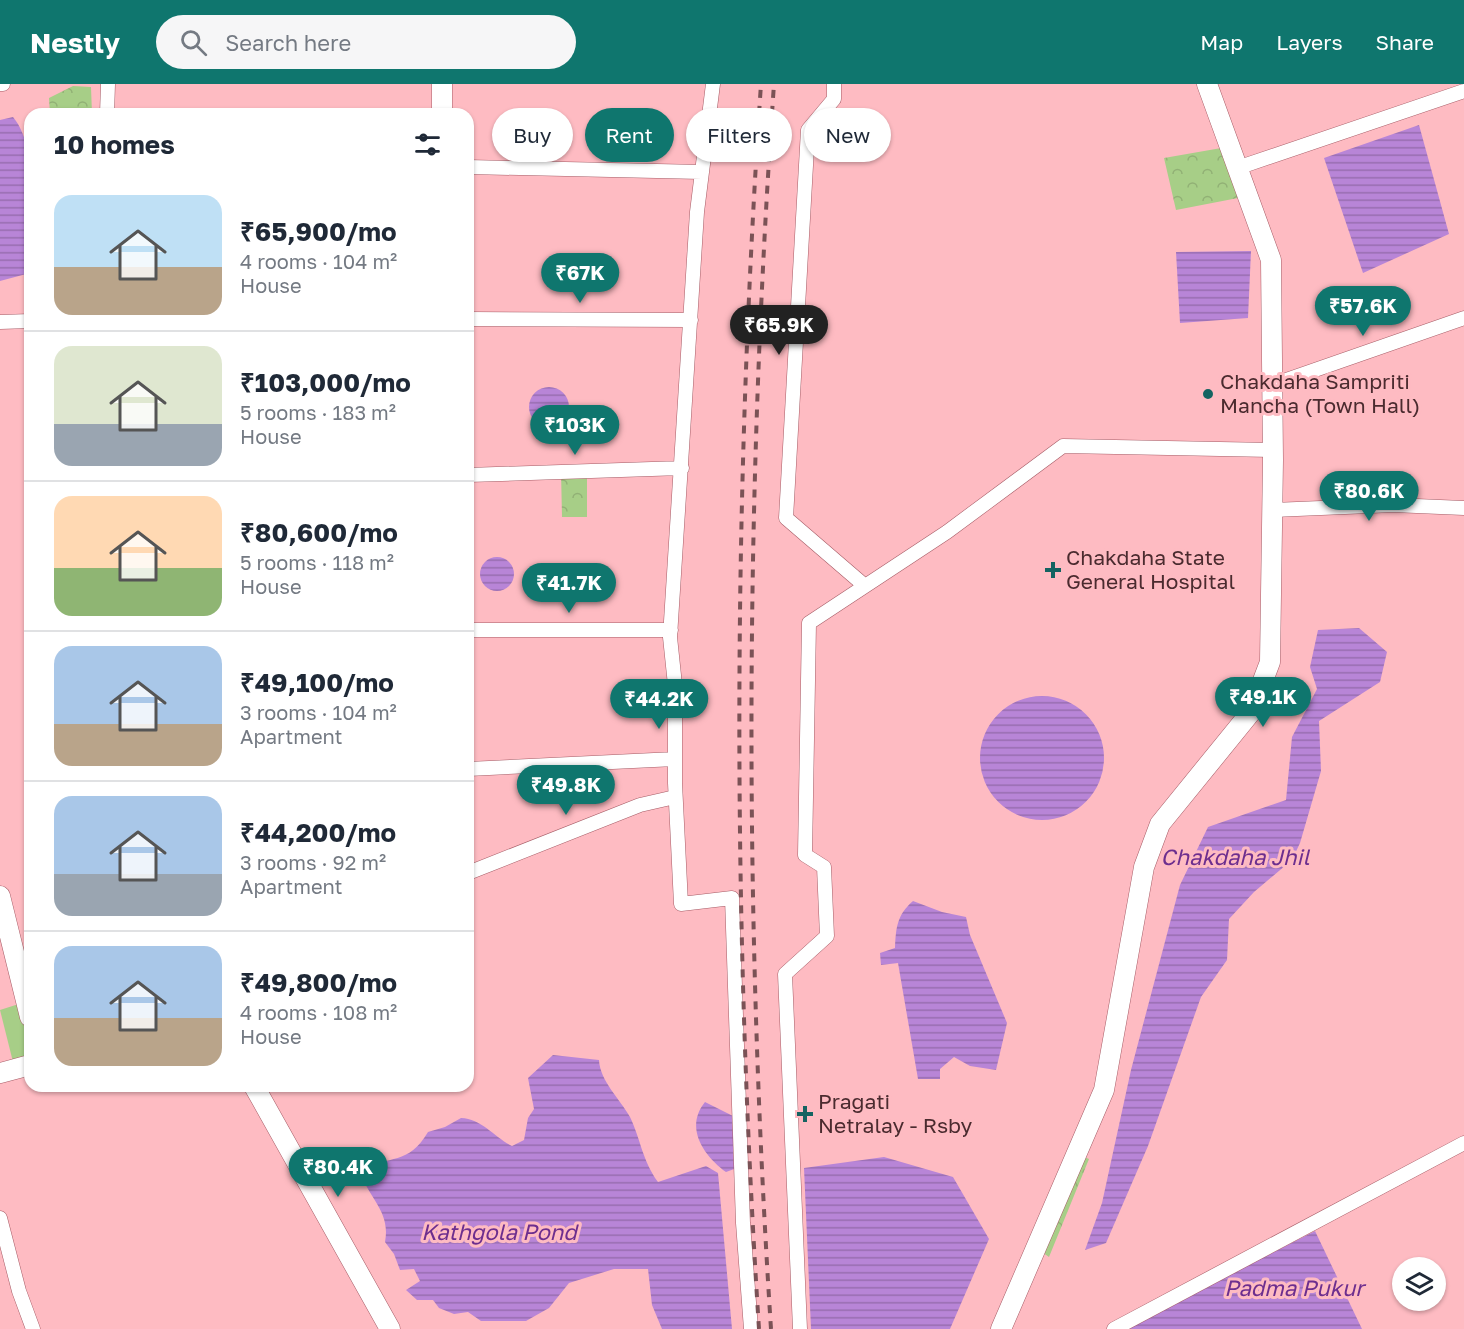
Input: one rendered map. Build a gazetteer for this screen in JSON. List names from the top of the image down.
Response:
{
  "water": ["Chakdaha Jhil", "Kathgola Pond", "Padma Pukur"],
  "places": {
    "other": ["Chakdaha Sampriti Mancha (Town Hall)"],
    "health": ["Chakdaha State General Hospital", "Pragati Netralay - Rsby"]
  },
  "page": {
    "header": "Nestly",
    "search": "Search here",
    "nav": ["Map", "Layers", "Share"],
    "chip": [
      "Buy",
      "Rent",
      "Filters",
      "New"
    ],
    "heading": "10 homes",
    "list": [
      {
        "name": "₹65,900/mo",
        "note": "4 rooms · 104 m² · House"
      },
      {
        "name": "₹103,000/mo",
        "note": "5 rooms · 183 m² · House"
      },
      {
        "name": "₹80,600/mo",
        "note": "5 rooms · 118 m² · House"
      },
      {
        "name": "₹49,100/mo",
        "note": "3 rooms · 104 m² · Apartment"
      },
      {
        "name": "₹44,200/mo",
        "note": "3 rooms · 92 m² · Apartment"
      },
      {
        "name": "₹49,800/mo",
        "note": "4 rooms · 108 m² · House"
      }
    ],
    "price": [
      "₹67K",
      "₹57.6K",
      "₹65.9K",
      "₹103K",
      "₹80.6K",
      "₹41.7K",
      "₹49.1K",
      "₹44.2K",
      "₹49.8K",
      "₹80.4K"
    ]
  }
}
